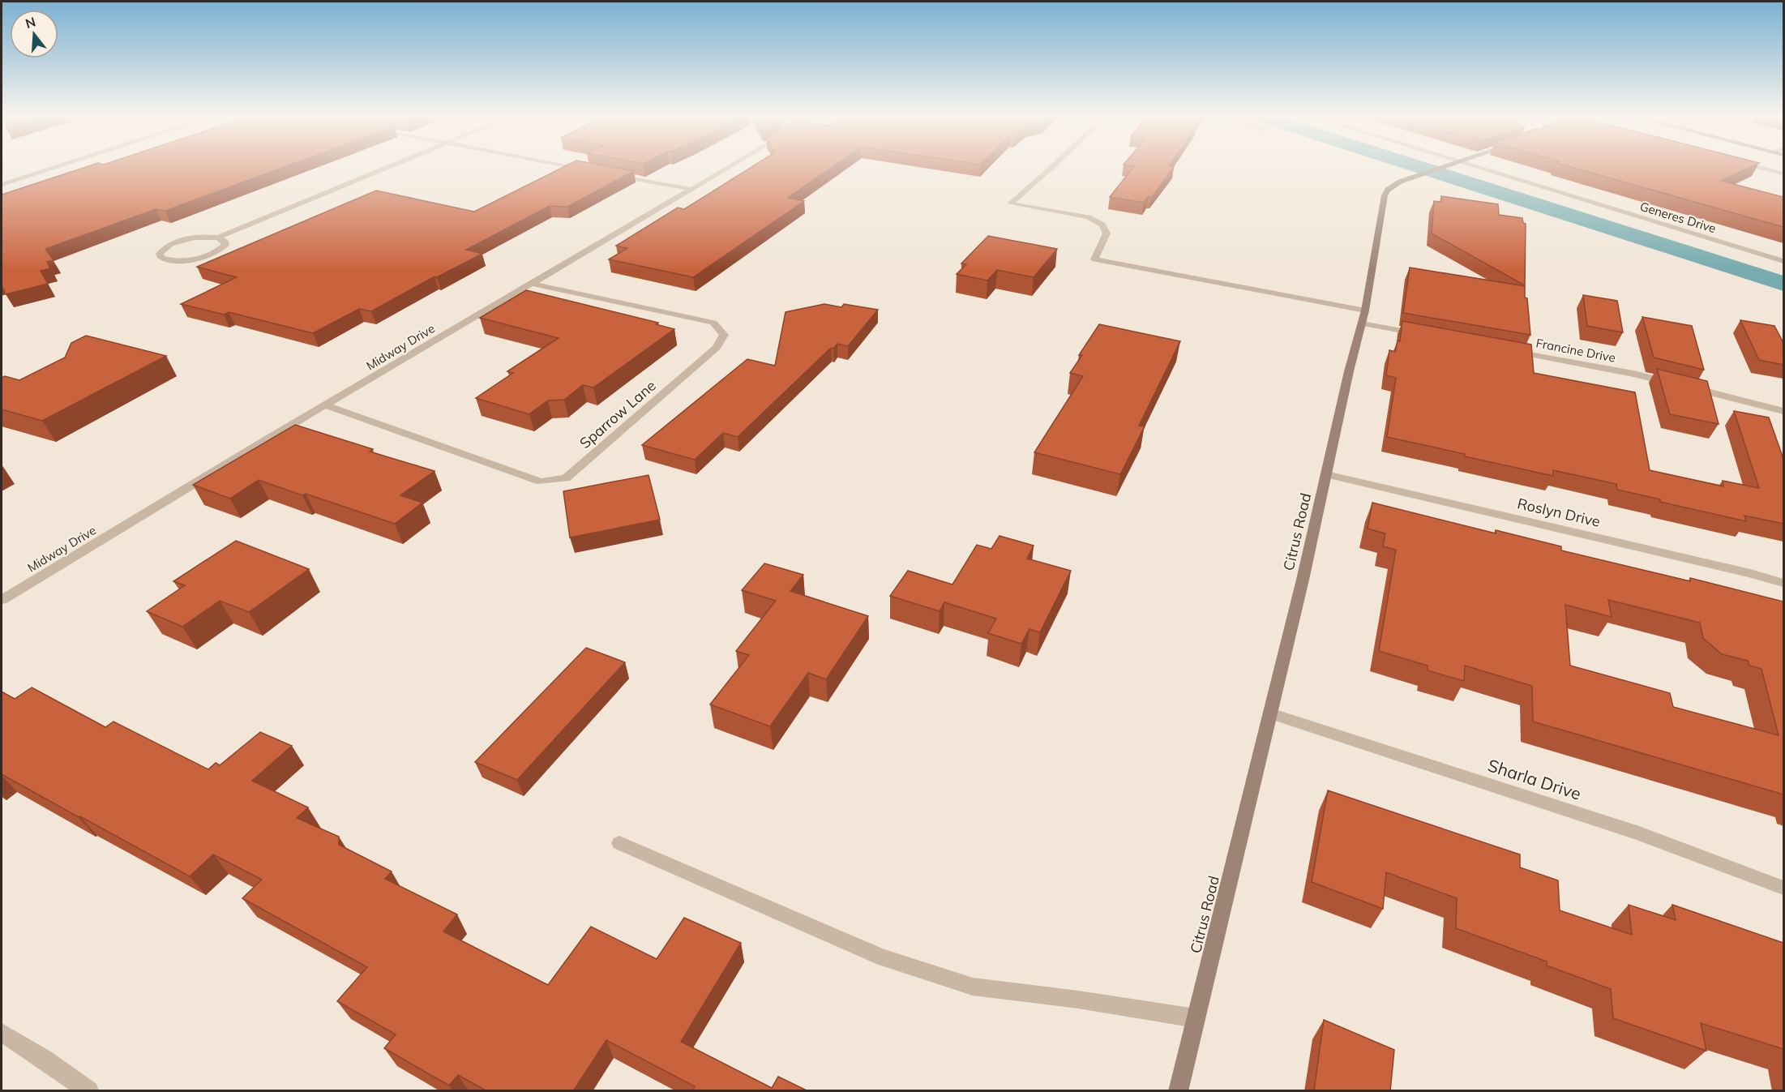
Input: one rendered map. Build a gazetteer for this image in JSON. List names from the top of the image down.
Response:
{
  "streets": {
    "street": [
      "Generes Drive",
      "Midway Drive",
      "Francine Drive",
      "Sparrow Lane",
      "Roslyn Drive",
      "Citrus Road",
      "Sharla Drive"
    ]
  },
  "crossings": [
    ["Midway Drive", "Sparrow Lane"],
    ["Roslyn Drive", "Citrus Road"],
    ["Citrus Road", "Sharla Drive"]
  ],
  "north": "top"
}
